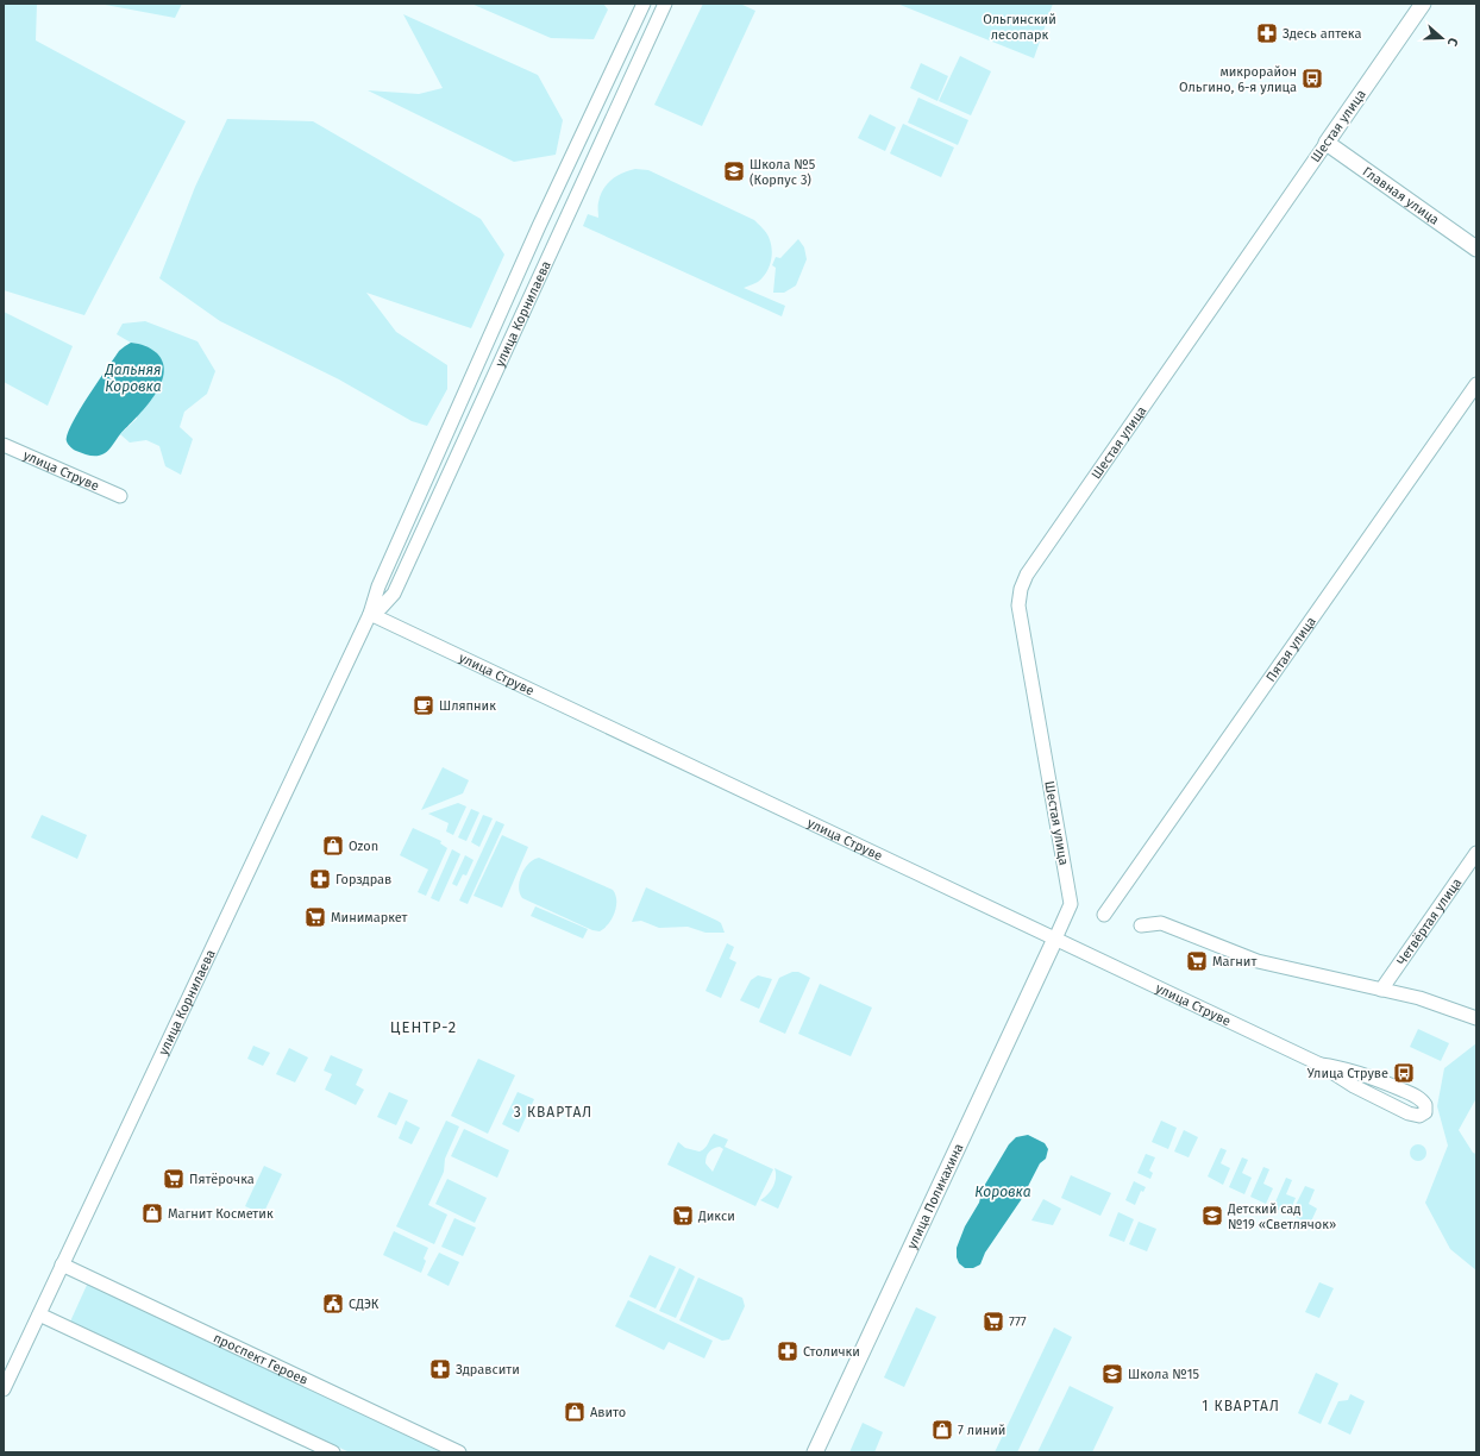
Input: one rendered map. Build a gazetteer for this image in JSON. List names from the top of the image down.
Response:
{
  "streets": {
    "street": [
      "Шестая улица",
      "Главная улица",
      "улица Корнилаева",
      "улица Струве",
      "Пятая улица",
      "Четвёртая улица",
      "улица Поликахина",
      "проспект Героев"
    ]
  },
  "crossings": [
    ["Шестая улица", "Главная улица"],
    ["Шестая улица", "улица Струве"],
    ["Шестая улица", "улица Поликахина"],
    ["улица Корнилаева", "улица Струве"],
    ["улица Корнилаева", "проспект Героев"],
    ["улица Струве", "улица Поликахина"]
  ],
  "districts": ["ЦЕНТР-2", "3 КВАРТАЛ", "1 КВАРТАЛ"],
  "water": ["Дальняя Коровка", "Коровка"],
  "parks": ["Ольгинский лесопарк"],
  "places": {
    "pharmacy": [
      "Здесь аптека",
      "Горздрав",
      "Столички",
      "Здравсити"
    ],
    "bus stop": ["микрорайон Ольгино, 6-я улица", "Улица Струве"],
    "school or university": ["Школа №5 (Корпус 3)", "Детский сад №19 «Светлячок»", "Школа №15"],
    "cafe": ["Шляпник"],
    "shop": [
      "Ozon",
      "Магнит Косметик",
      "Авито",
      "7 линий"
    ],
    "supermarket": [
      "Минимаркет",
      "Магнит",
      "Пятёрочка",
      "Дикси",
      "777"
    ],
    "public building": ["СДЭК"]
  },
  "north": "right"
}
